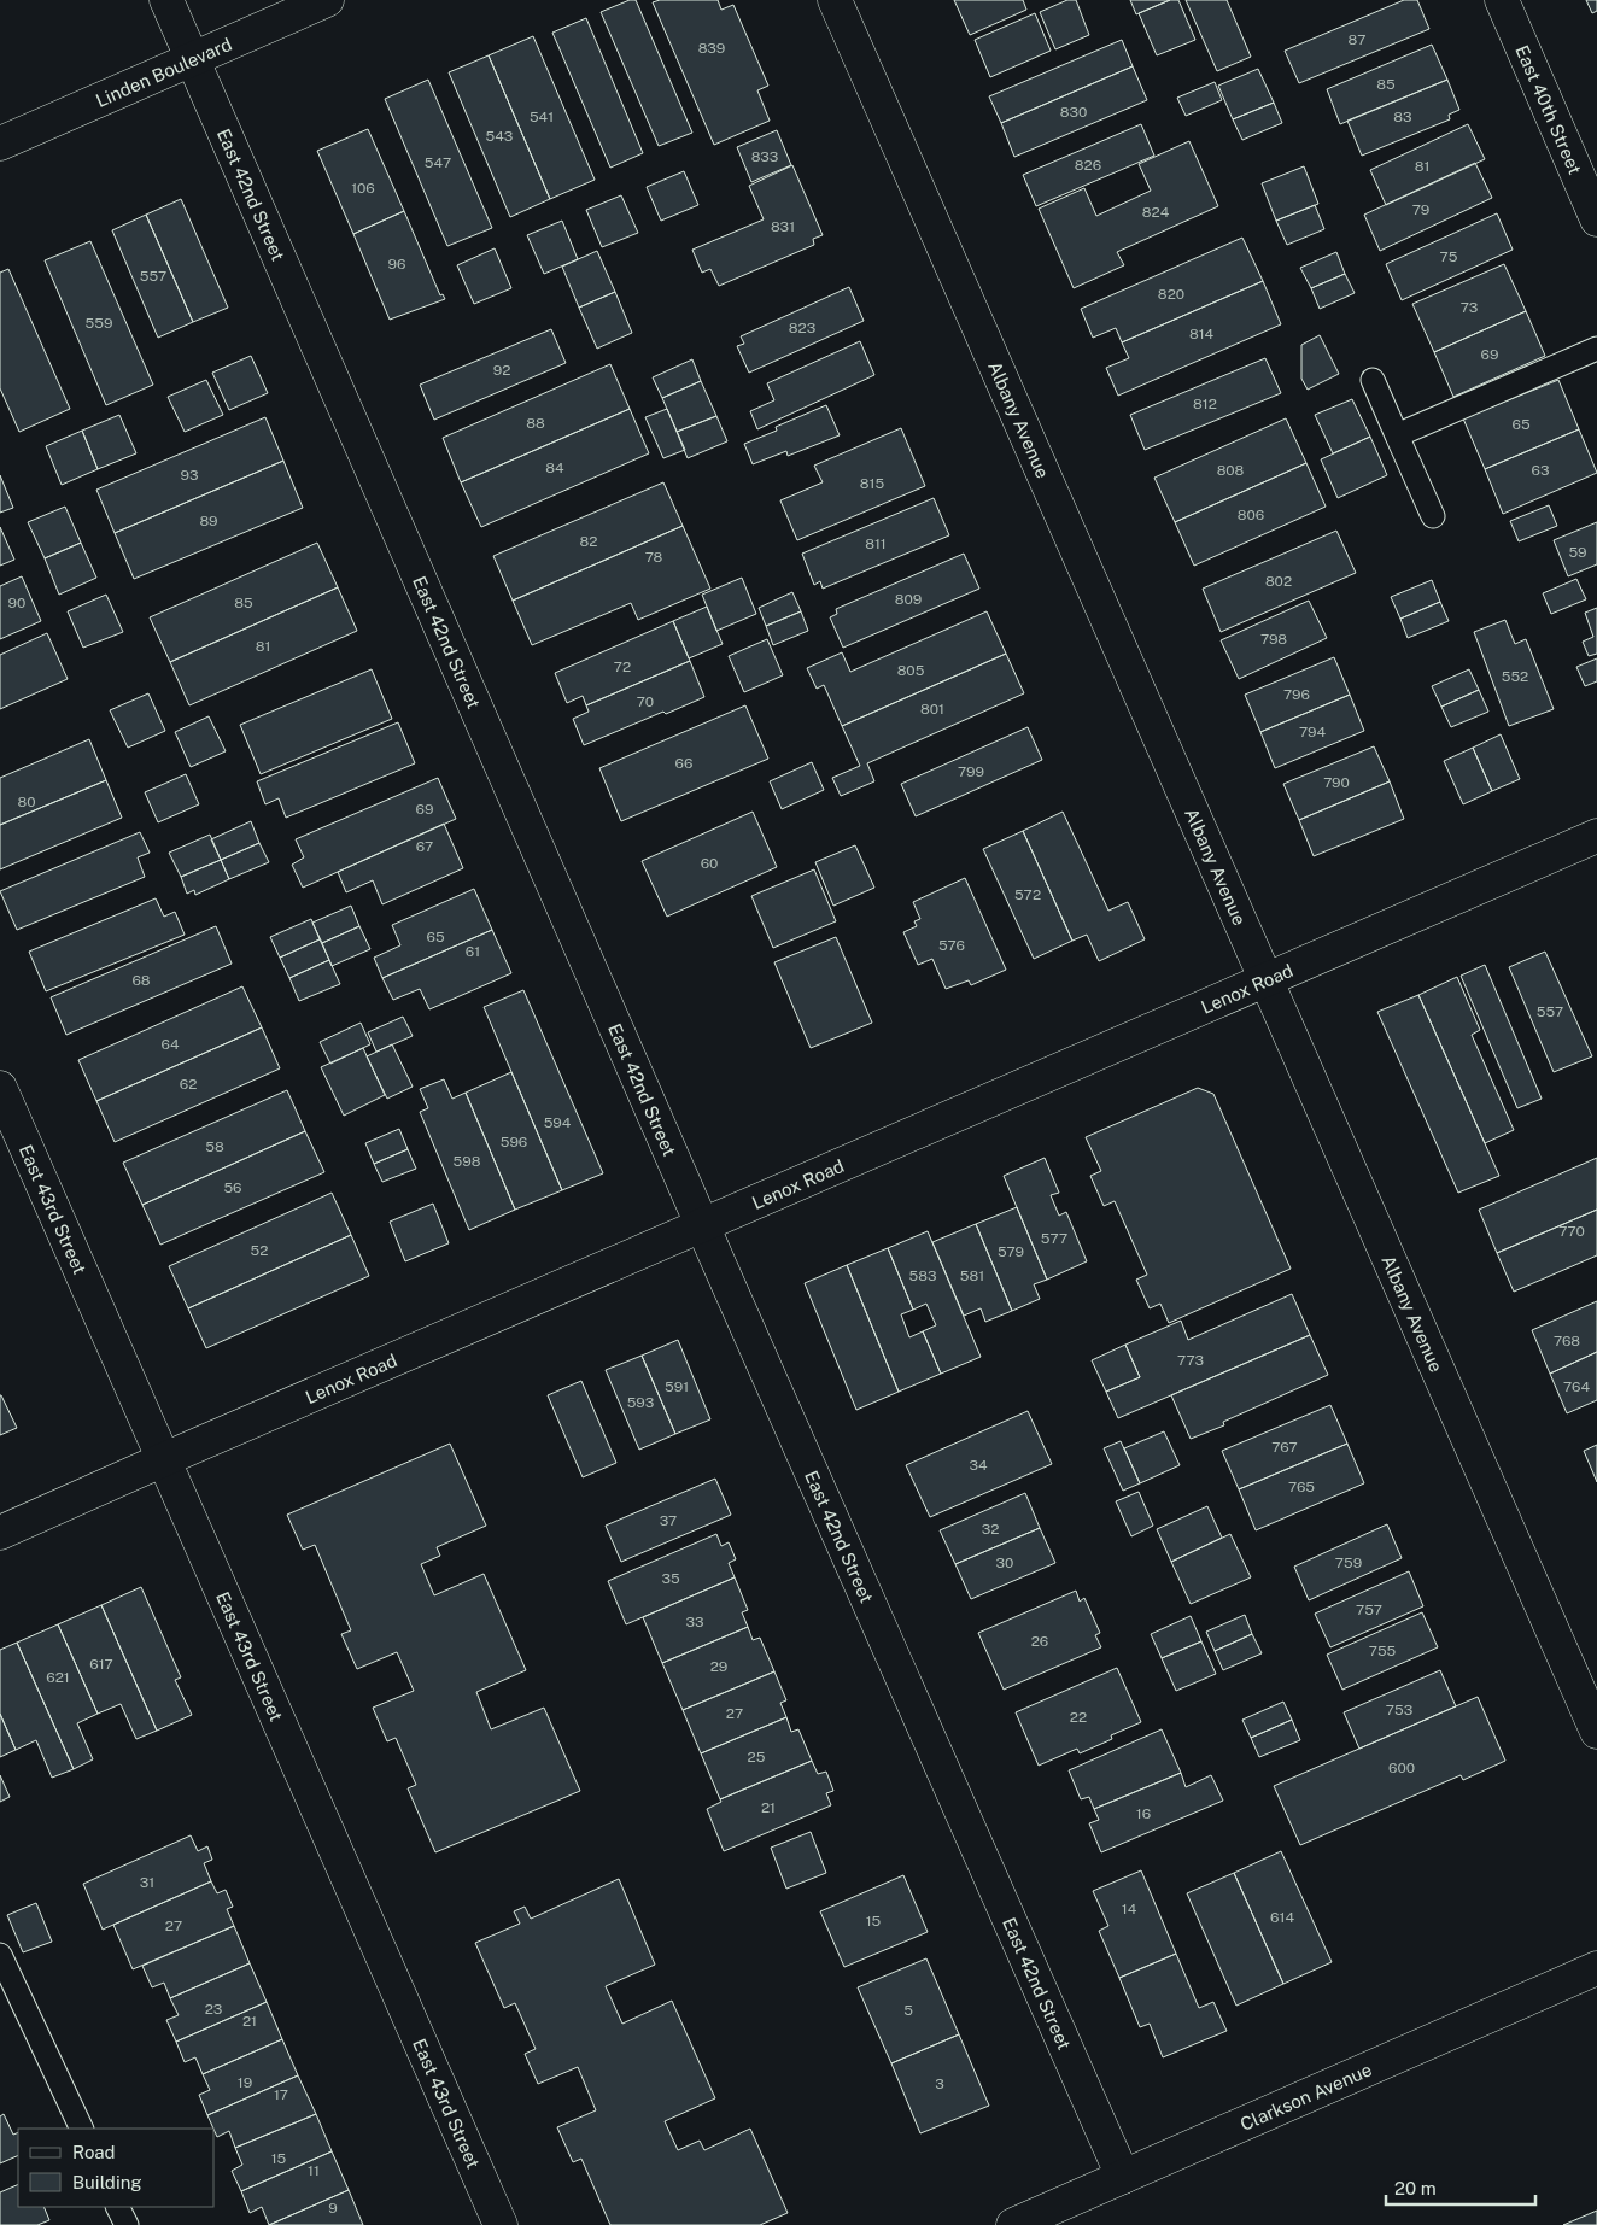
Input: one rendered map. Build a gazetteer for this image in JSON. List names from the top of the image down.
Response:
{
  "streets": {
    "main road": [
      "Linden Boulevard",
      "East 40th Street",
      "East 42nd Street",
      "Albany Avenue",
      "Lenox Road",
      "East 43rd Street",
      "Clarkson Avenue"
    ]
  },
  "crossings": [
    ["Linden Boulevard", "East 42nd Street"],
    ["East 42nd Street", "Lenox Road"],
    ["East 42nd Street", "Clarkson Avenue"],
    ["Albany Avenue", "Lenox Road"],
    ["Lenox Road", "East 43rd Street"]
  ],
  "house_numbers": [
    "87",
    "839",
    "85",
    "830",
    "541",
    "83",
    "543",
    "833",
    "547",
    "826",
    "81",
    "106",
    "79",
    "824",
    "831",
    "75",
    "96",
    "557",
    "820",
    "73",
    "559",
    "823",
    "814",
    "69",
    "92",
    "812",
    "88",
    "65",
    "84",
    "808",
    "63",
    "93",
    "815",
    "806",
    "89",
    "82",
    "811",
    "59",
    "78",
    "802",
    "809",
    "90",
    "85",
    "798",
    "81",
    "72",
    "805",
    "552",
    "796",
    "70",
    "801",
    "794",
    "66",
    "799",
    "790",
    "80",
    "69",
    "67",
    "60",
    "572",
    "65",
    "576",
    "61",
    "68",
    "557",
    "64",
    "62",
    "594",
    "596",
    "58",
    "598",
    "56",
    "770",
    "577",
    "52",
    "579",
    "583",
    "581",
    "768",
    "773",
    "591",
    "764",
    "593",
    "767",
    "34",
    "765",
    "37",
    "32",
    "30",
    "759",
    "35",
    "757",
    "33",
    "26",
    "755",
    "617",
    "29",
    "621",
    "753",
    "27",
    "22",
    "25",
    "600",
    "21",
    "16",
    "31",
    "14",
    "614",
    "15",
    "27",
    "23",
    "5",
    "21",
    "19",
    "3",
    "17",
    "15",
    "11",
    "9"
  ],
  "legend": ["Road", "Building"],
  "scale_bar": "20 m"
}
